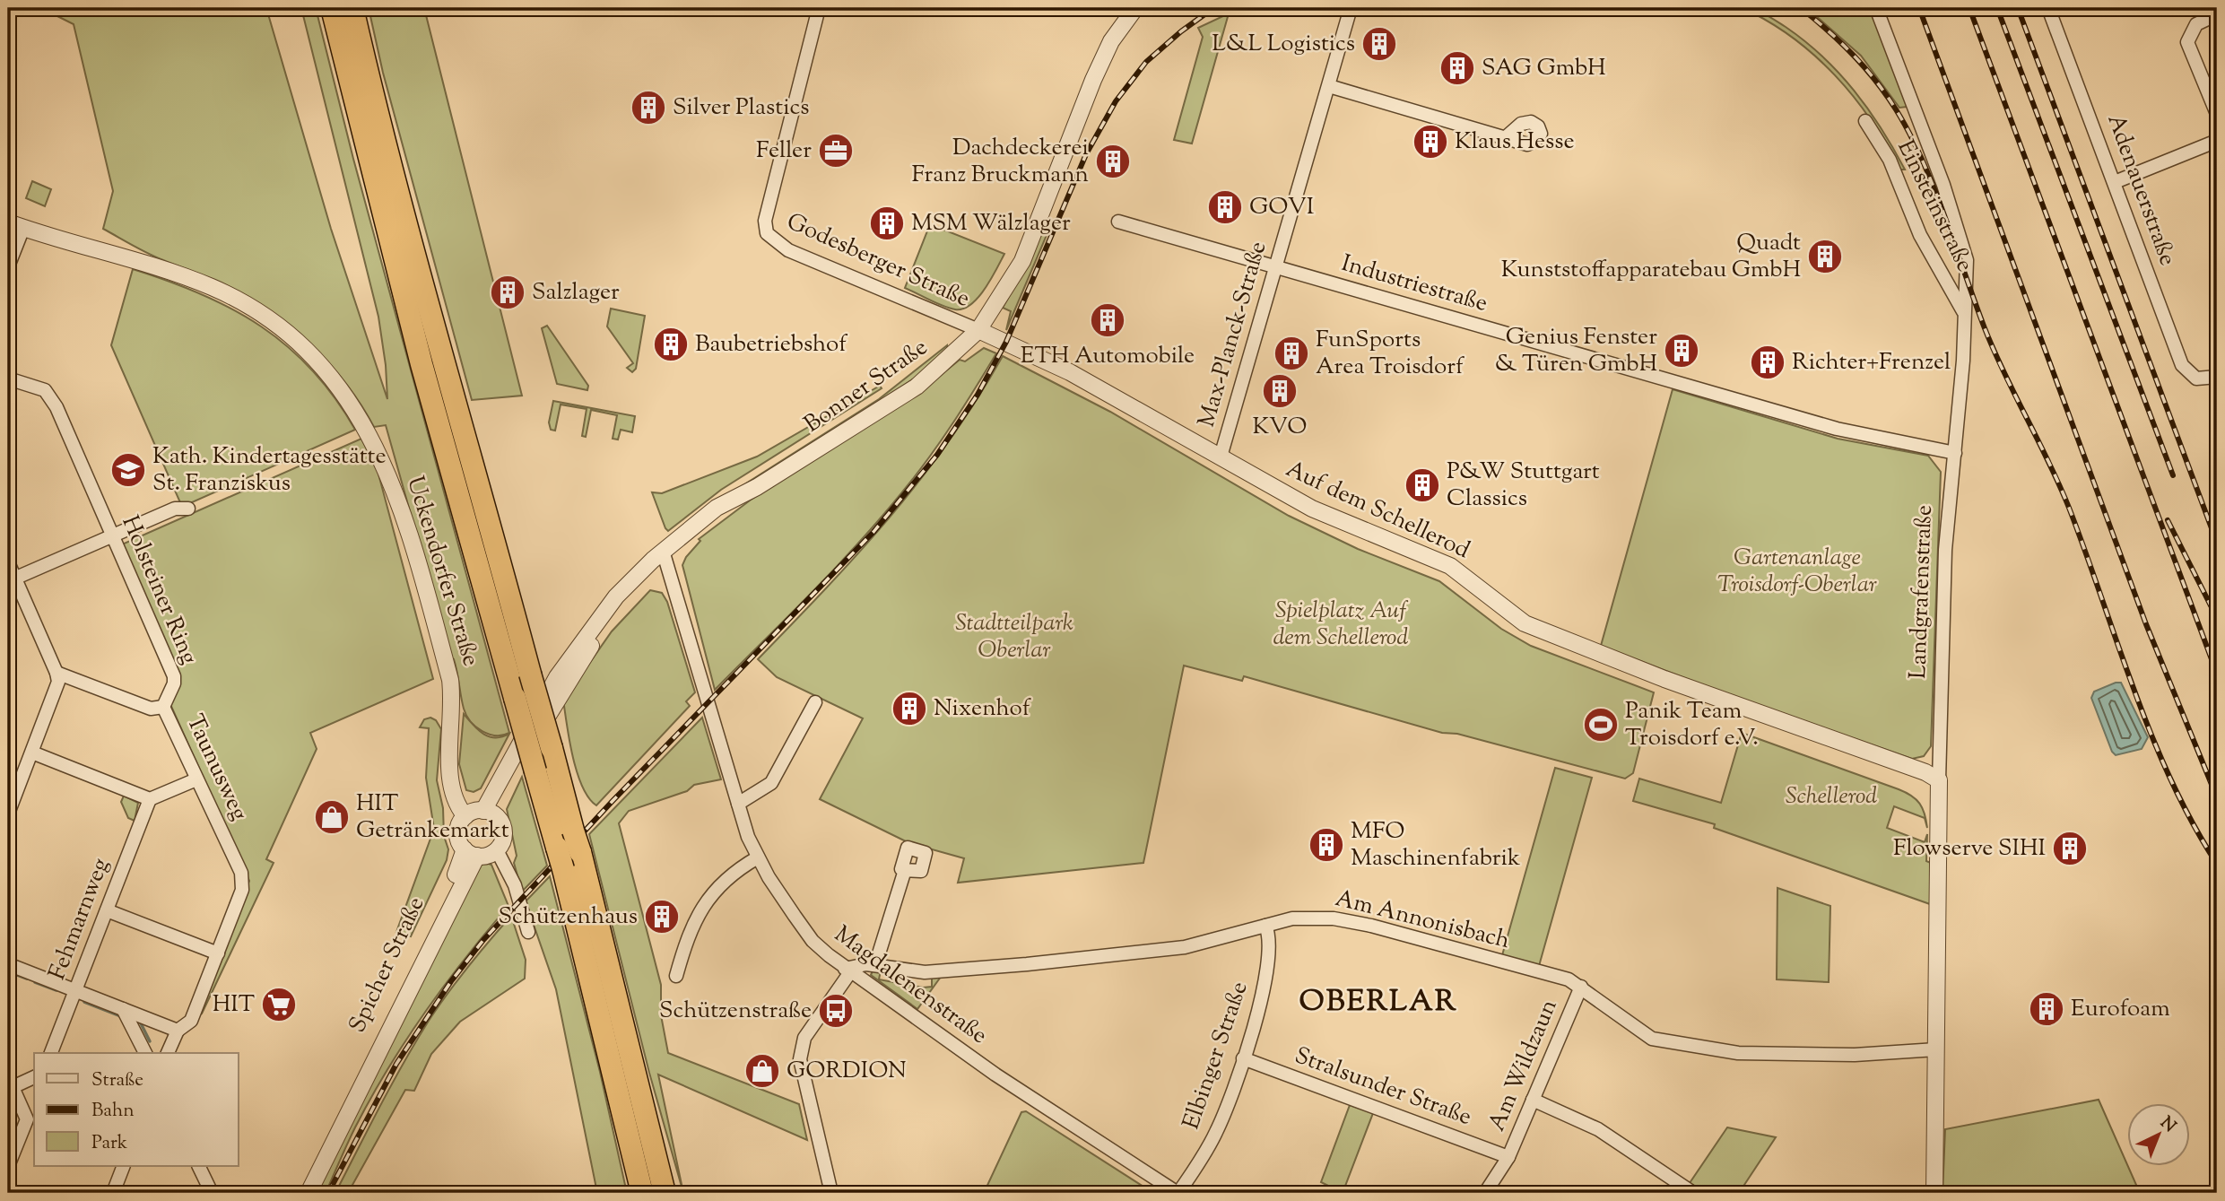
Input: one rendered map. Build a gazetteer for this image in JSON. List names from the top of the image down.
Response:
{
  "streets": {
    "street": [
      "Adenauerstraße",
      "Einsteinstraße",
      "Godesberger Straße",
      "Industriestraße",
      "Max-Planck-Straße",
      "Bonner Straße",
      "Auf dem Schellerod",
      "Uckendorfer Straße",
      "Holsteiner Ring",
      "Landgrafenstraße",
      "Taunusweg",
      "Fehmarnweg",
      "Am Annonisbach",
      "Spicher Straße",
      "Magdalenenstraße",
      "Elbinger Straße",
      "Am Wildzaun",
      "Stralsunder Straße"
    ]
  },
  "crossings": [
    ["Einsteinstraße", "Landgrafenstraße"],
    ["Godesberger Straße", "Bonner Straße"],
    ["Godesberger Straße", "Auf dem Schellerod"],
    ["Industriestraße", "Max-Planck-Straße"],
    ["Industriestraße", "Landgrafenstraße"],
    ["Max-Planck-Straße", "Auf dem Schellerod"],
    ["Bonner Straße", "Auf dem Schellerod"],
    ["Bonner Straße", "Uckendorfer Straße"],
    ["Bonner Straße", "Spicher Straße"],
    ["Bonner Straße", "Magdalenenstraße"],
    ["Auf dem Schellerod", "Landgrafenstraße"],
    ["Uckendorfer Straße", "Spicher Straße"],
    ["Holsteiner Ring", "Taunusweg"],
    ["Landgrafenstraße", "Am Annonisbach"],
    ["Am Annonisbach", "Magdalenenstraße"],
    ["Am Annonisbach", "Elbinger Straße"],
    ["Am Annonisbach", "Am Wildzaun"],
    ["Magdalenenstraße", "Elbinger Straße"],
    ["Elbinger Straße", "Stralsunder Straße"],
    ["Am Wildzaun", "Stralsunder Straße"]
  ],
  "districts": ["OBERLAR"],
  "parks": [
    "Gartenanlage Troisdorf-Oberlar",
    "Spielplatz Auf dem Schellerod",
    "Stadtteilpark Oberlar",
    "Schellerod"
  ],
  "places": {
    "building": [
      "L&L Logistics",
      "SAG GmbH",
      "Silver Plastics",
      "Klaus Hesse",
      "Dachdeckerei Franz Bruckmann",
      "GOVI",
      "MSM Wälzlager",
      "Quadt Kunststoffapparatebau GmbH",
      "Salzlager",
      "ETH Automobile",
      "Baubetriebshof",
      "Genius Fenster & Türen GmbH",
      "FunSports Area Troisdorf",
      "Richter+Frenzel",
      "KVO",
      "P&W Stuttgart Classics",
      "Nixenhof",
      "MFO Maschinenfabrik",
      "Flowserve SIHI",
      "Schützenhaus",
      "Eurofoam"
    ],
    "office": ["Feller"],
    "school or university": ["Kath. Kindertagesstätte St. Franziskus"],
    "sports": ["Panik Team Troisdorf e.V."],
    "shop": ["HIT Getränkemarkt", "GORDION"],
    "supermarket": ["HIT"],
    "bus stop": ["Schützenstraße"]
  },
  "legend": ["Straße", "Bahn", "Park"],
  "north": "top right"
}
